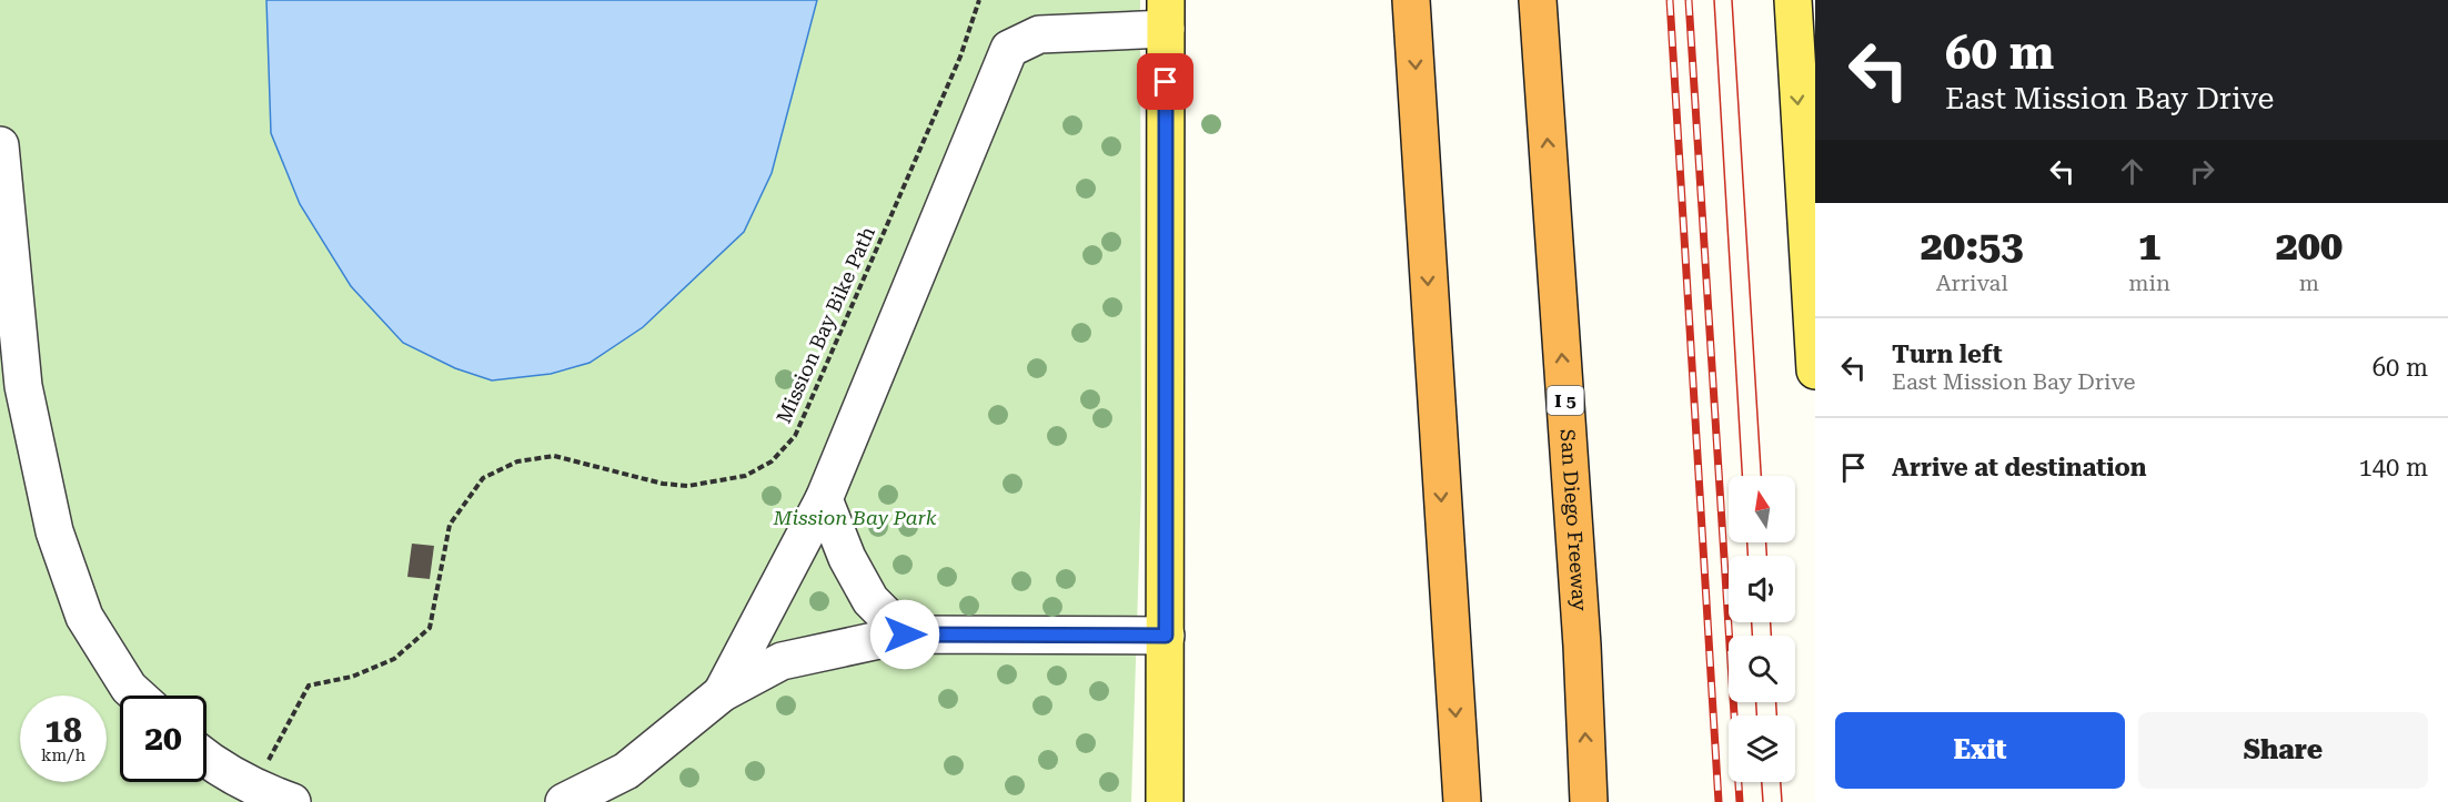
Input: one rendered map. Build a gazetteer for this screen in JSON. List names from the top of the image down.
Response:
{
  "streets": {
    "highway": ["I 5", "San Diego Freeway"],
    "path": ["Mission Bay Bike Path"]
  },
  "parks": ["Mission Bay Park"],
  "north": "top",
  "page": {
    "turn": ["60 m", "East Mission Bay Drive"],
    "eta": [
      "20:53",
      "Arrival",
      "1",
      "min",
      "200",
      "m"
    ],
    "list": [
      {
        "name": "Turn left",
        "note": "East Mission Bay Drive",
        "value": "60 m"
      },
      {
        "name": "Arrive at destination",
        "value": "140 m"
      }
    ],
    "speed": "18 km/h",
    "limit": "20",
    "buttons": ["Exit", "Share"]
  }
}
